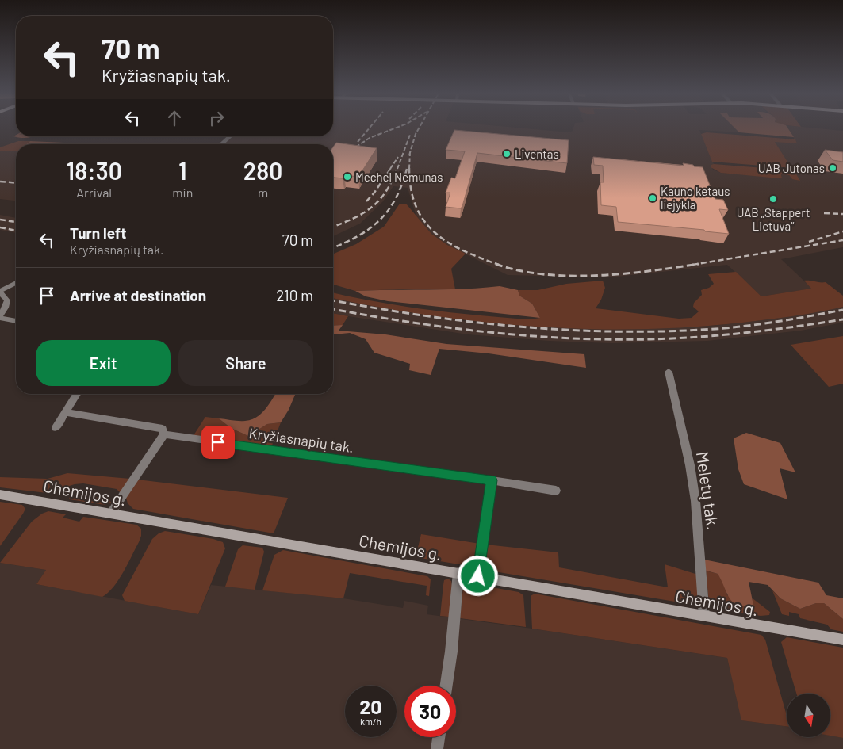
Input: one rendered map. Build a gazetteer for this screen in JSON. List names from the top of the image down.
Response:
{
  "streets": {
    "main road": ["Chemijos g."],
    "street": ["Kryžiasnapių tak.", "Meletų tak."]
  },
  "crossings": [
    ["Meletų tak.", "Chemijos g."]
  ],
  "places": [
    "Liventas",
    "UAB Jutonas",
    "Mechel Nemunas",
    "Kauno ketaus liejykla",
    "UAB „Stappert Lietuva“"
  ],
  "north": "bottom",
  "page": {
    "turn": ["70 m", "Kryžiasnapių tak."],
    "eta": [
      "18:30",
      "Arrival",
      "1",
      "min",
      "280",
      "m"
    ],
    "list": [
      {
        "name": "Turn left",
        "note": "Kryžiasnapių tak.",
        "value": "70 m"
      },
      {
        "name": "Arrive at destination",
        "value": "210 m"
      }
    ],
    "buttons": ["Exit", "Share"],
    "speed": "20 km/h",
    "limit": "30"
  }
}
